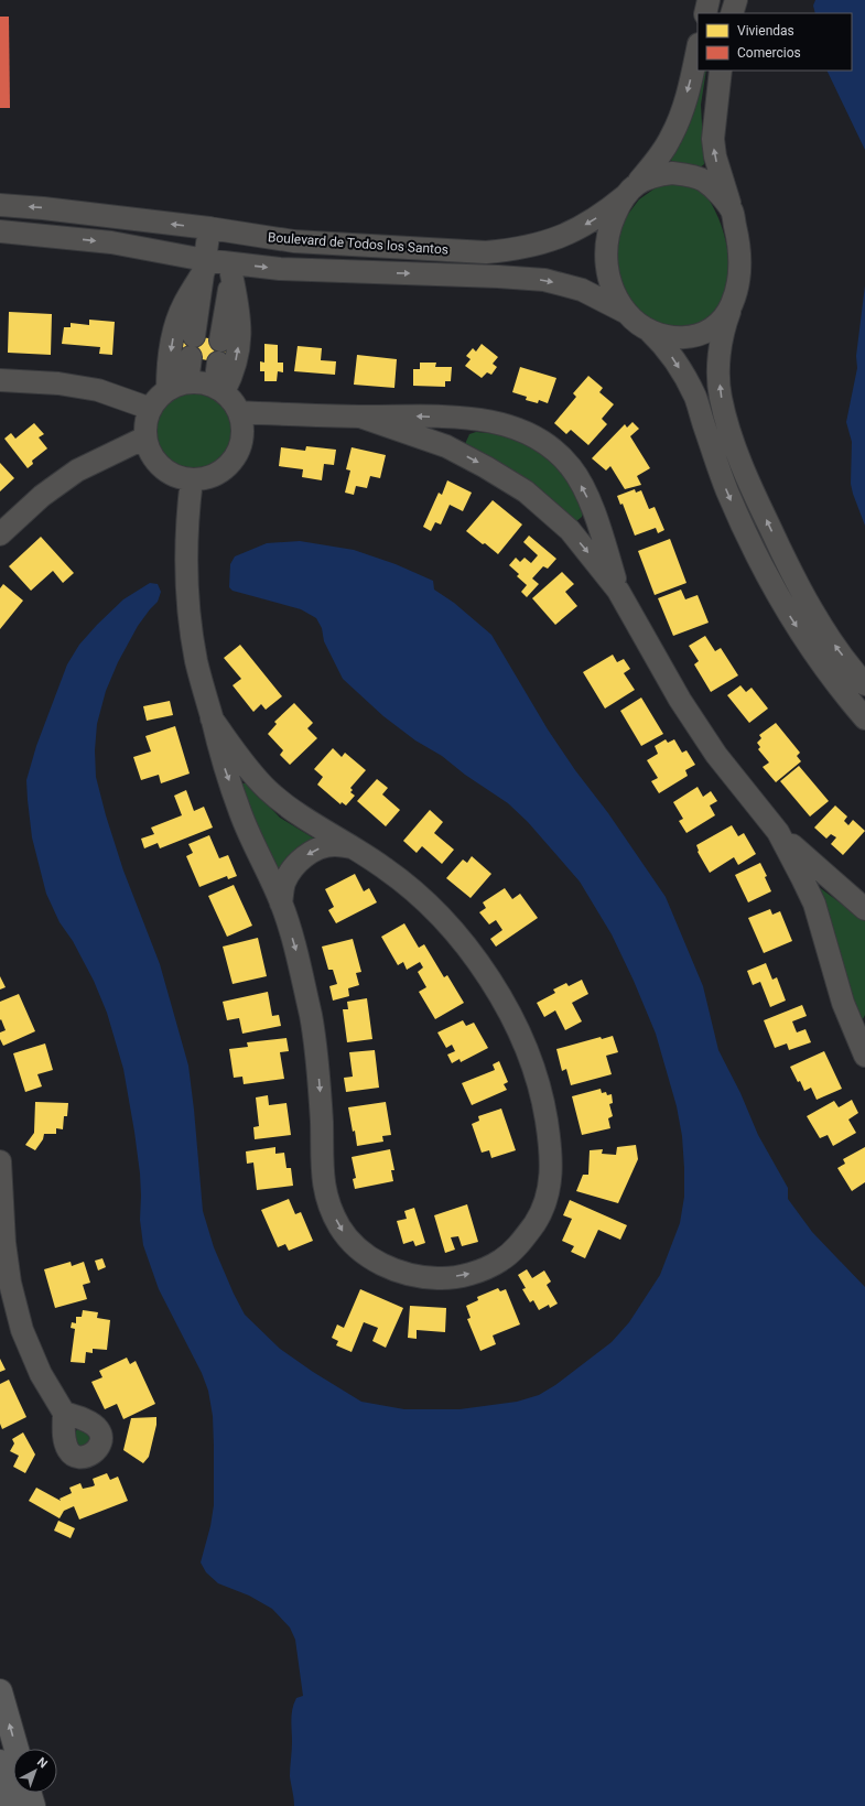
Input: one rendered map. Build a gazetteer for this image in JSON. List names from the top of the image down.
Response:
{
  "streets": {
    "street": ["Boulevard de Todos los Santos"]
  },
  "legend": ["Viviendas", "Comercios"],
  "north": "top right"
}
